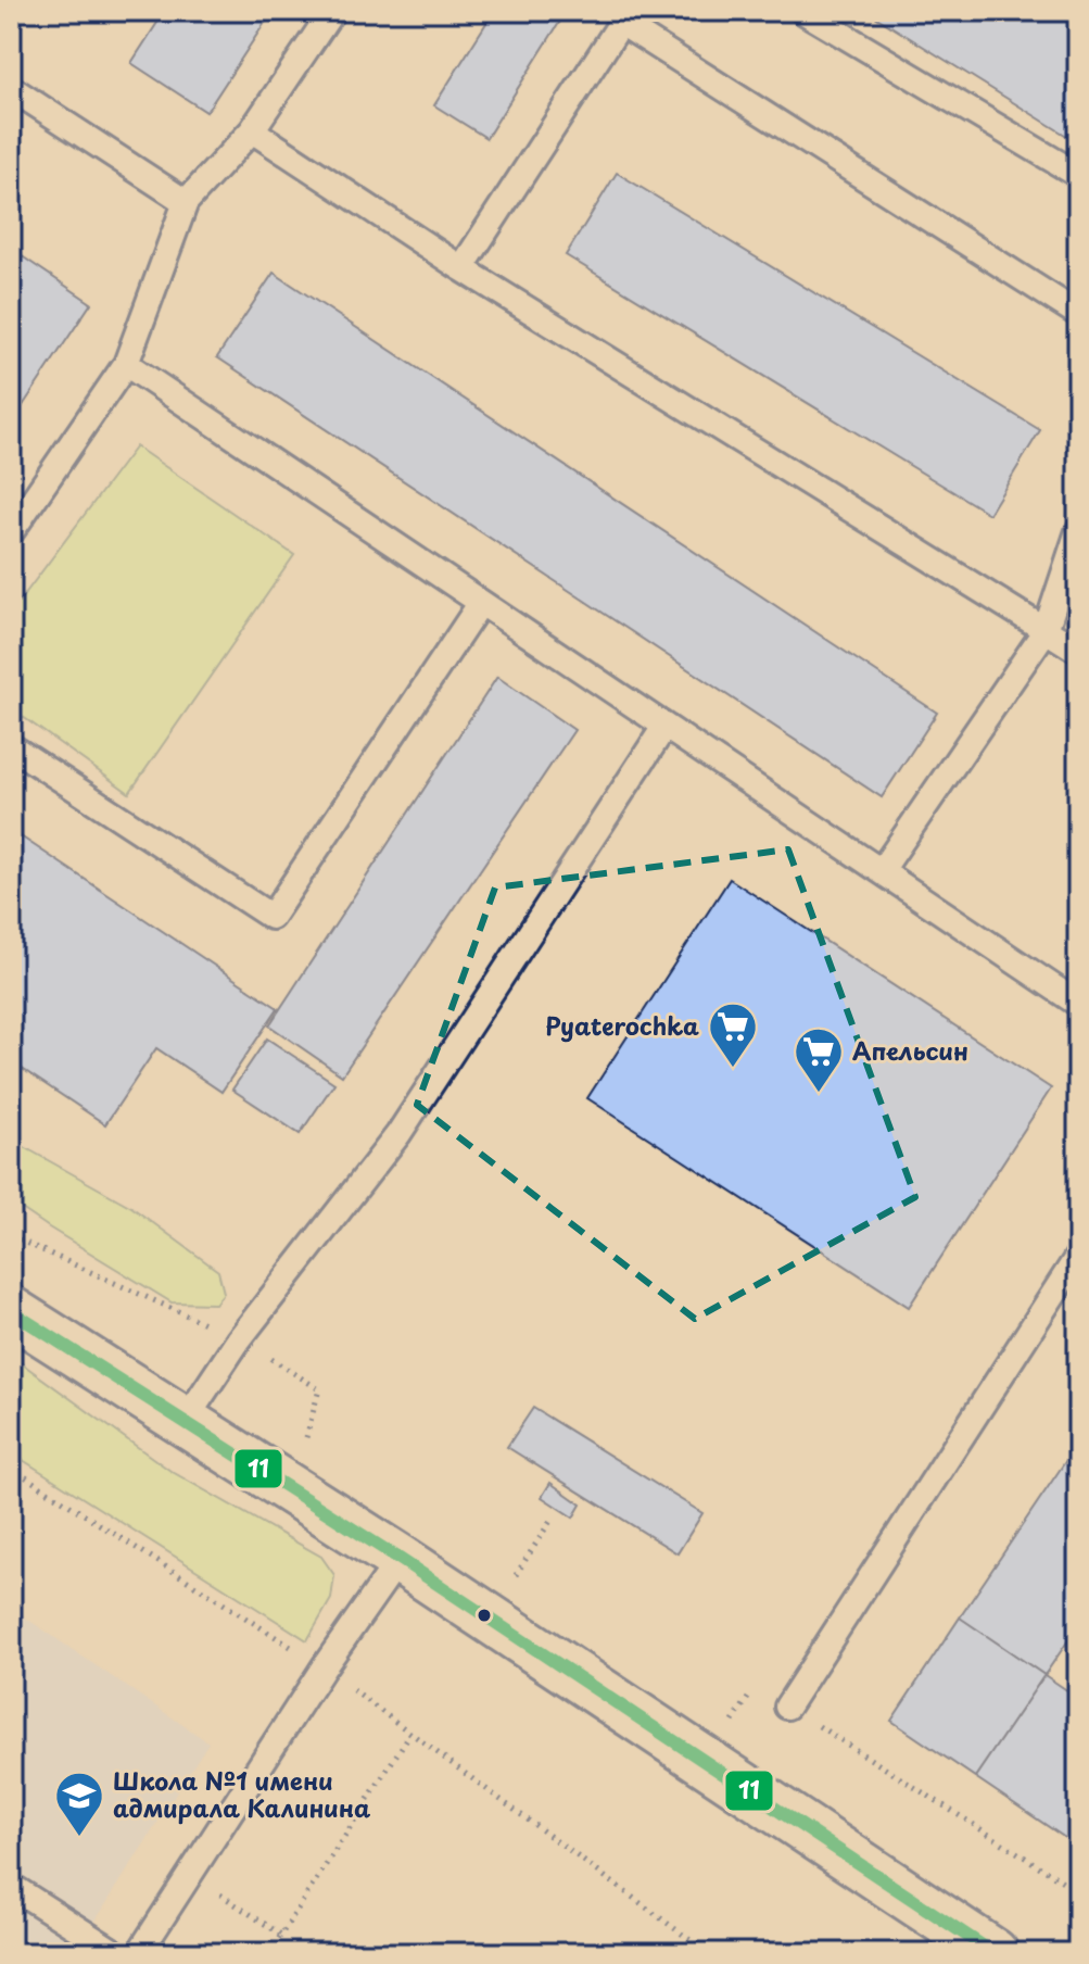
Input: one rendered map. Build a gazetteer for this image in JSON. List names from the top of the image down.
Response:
{
  "places": {
    "supermarket": ["Pyaterochka", "Апельсин"],
    "school or university": ["Школа №1 имени адмирала Калинина"]
  },
  "lines": ["transit line 11"]
}
